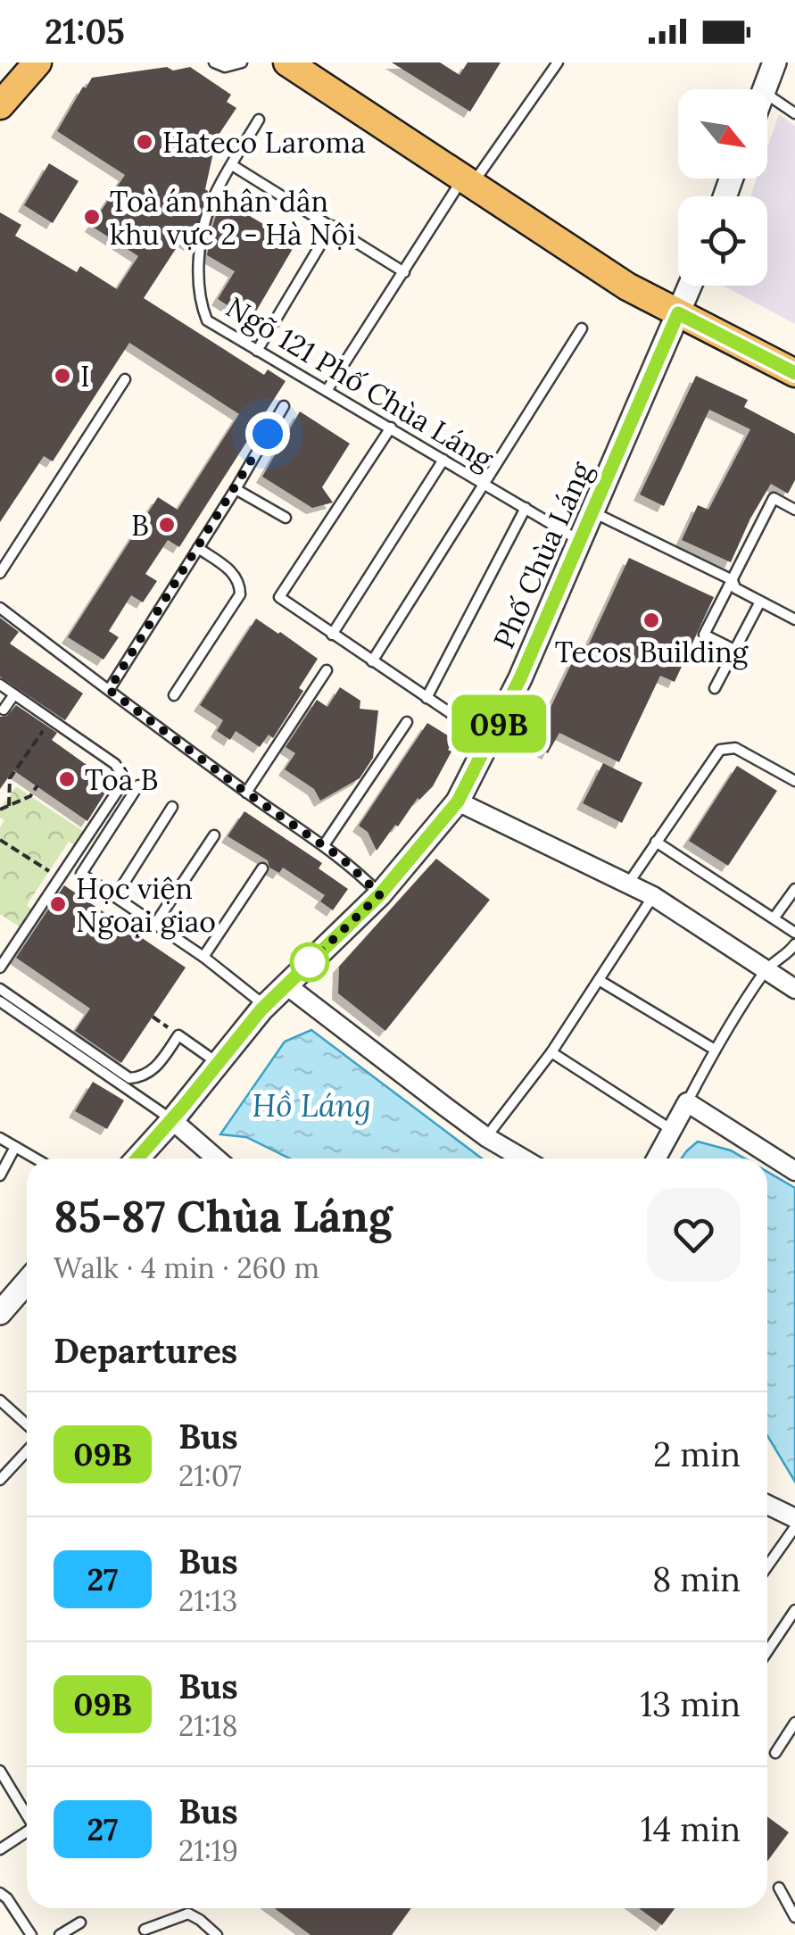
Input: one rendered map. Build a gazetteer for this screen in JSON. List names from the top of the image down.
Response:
{
  "streets": {
    "street": ["Phố Chùa Láng"],
    "lane": ["Ngõ 121 Phố Chùa Láng"]
  },
  "crossings": [
    ["Ngõ 121 Phố Chùa Láng", "Phố Chùa Láng"]
  ],
  "water": ["Hồ Láng"],
  "places": [
    "Hateco Laroma",
    "Toà án nhân dân khu vực 2 - Hà Nội",
    "I",
    "B",
    "Tecos Building",
    "Toà B",
    "Học viện Ngoại giao"
  ],
  "lines": ["bus line 09B"],
  "north": "bottom right",
  "page": {
    "status": "21:05",
    "on_map": "09B",
    "heading": [
      ["85-87 Chùa Láng", "Walk · 4 min · 260 m"],
      "Departures"
    ],
    "list": [
      {
        "mark": "09B",
        "name": "Bus",
        "note": "21:07",
        "value": "2 min"
      },
      {
        "mark": "27",
        "name": "Bus",
        "note": "21:13",
        "value": "8 min"
      },
      {
        "mark": "09B",
        "name": "Bus",
        "note": "21:18",
        "value": "13 min"
      },
      {
        "mark": "27",
        "name": "Bus",
        "note": "21:19",
        "value": "14 min"
      }
    ]
  }
}
